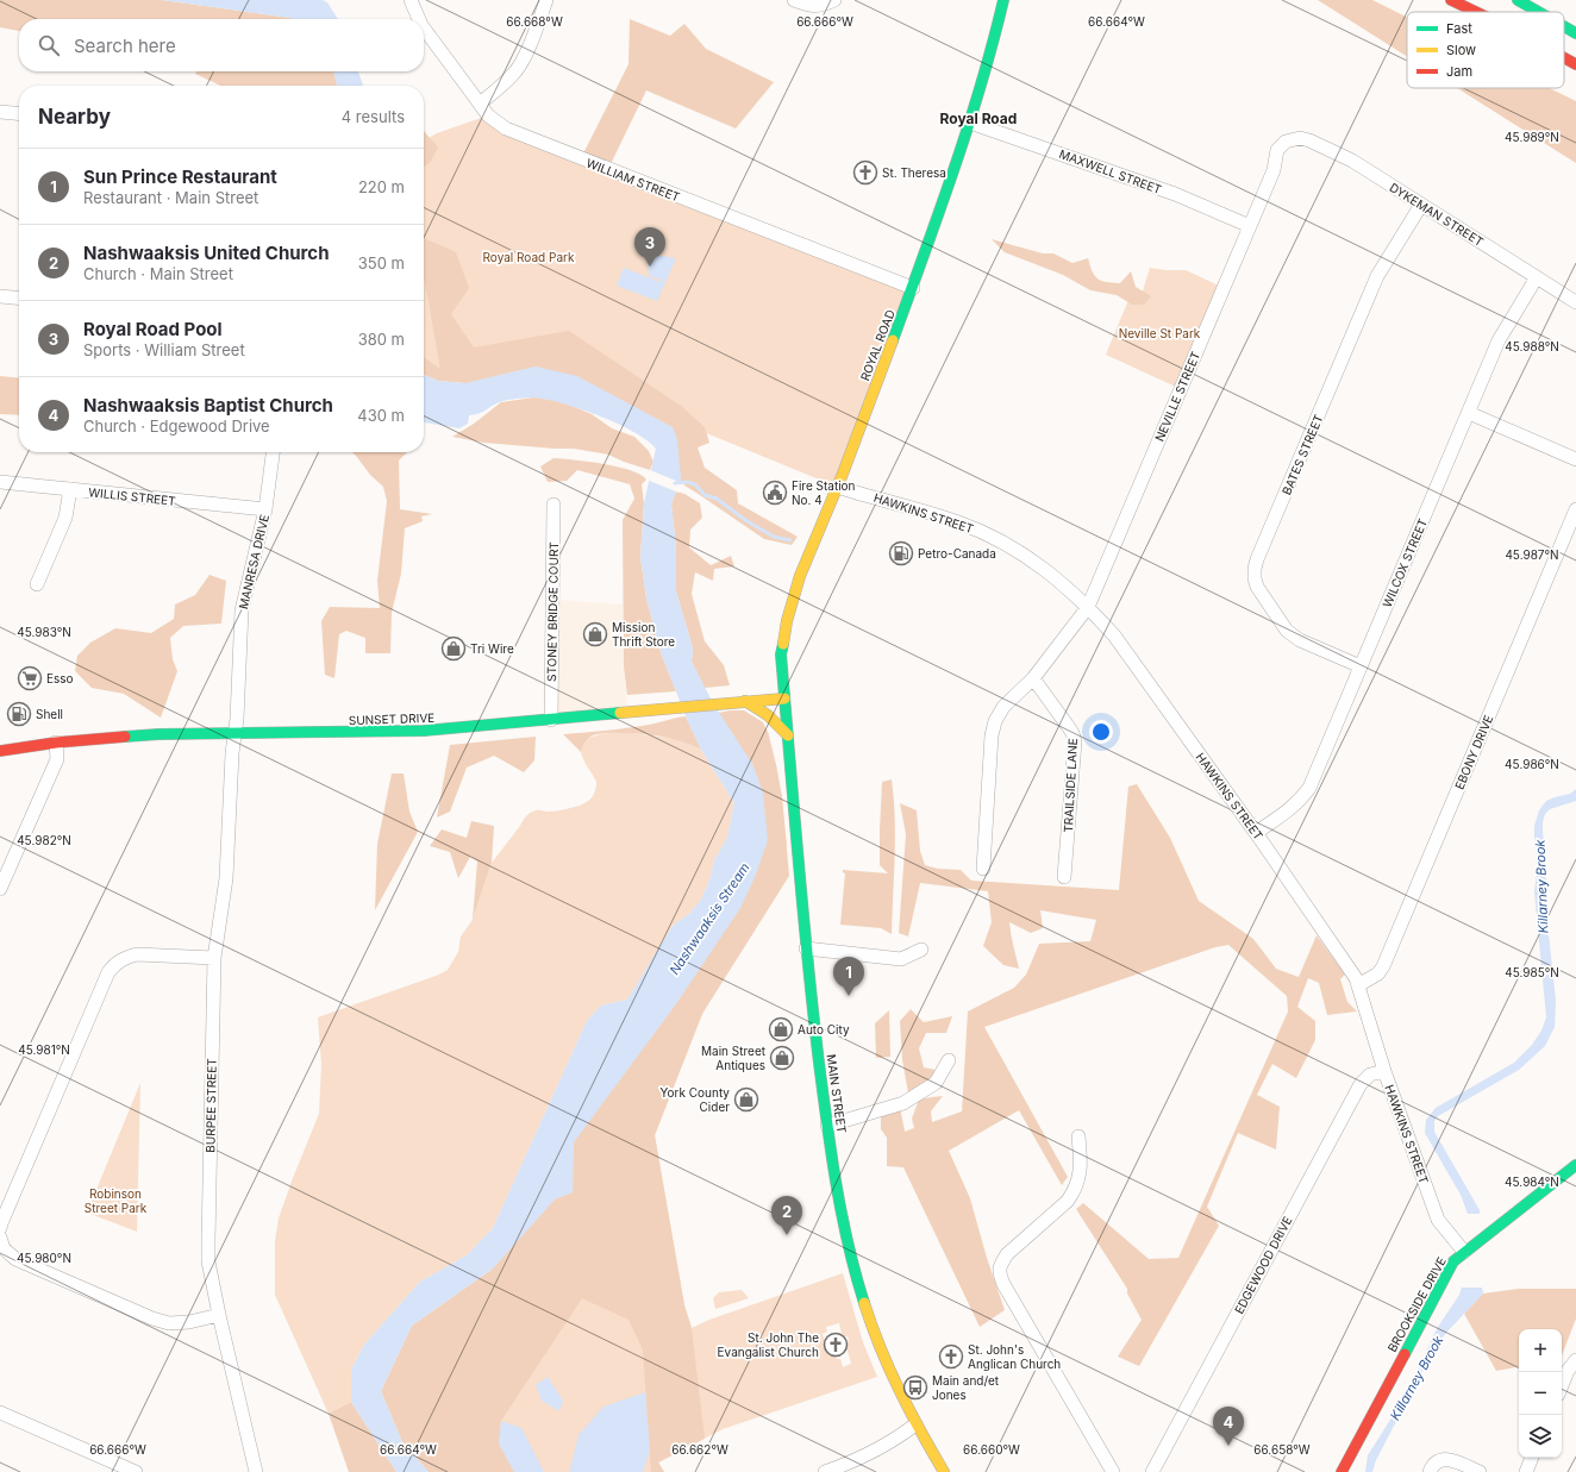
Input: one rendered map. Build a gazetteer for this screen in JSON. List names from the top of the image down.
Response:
{
  "streets": {
    "main road": [
      "ROYAL ROAD",
      "SUNSET DRIVE",
      "MAIN STREET",
      "BROOKSIDE DRIVE"
    ],
    "street": [
      "MAXWELL STREET",
      "WILLIAM STREET",
      "DYKEMAN STREET",
      "NEVILLE STREET",
      "BATES STREET",
      "WILLIS STREET",
      "HAWKINS STREET",
      "MANRESA DRIVE",
      "WILCOX STREET",
      "STONEY BRIDGE COURT",
      "EBONY DRIVE",
      "TRAILSIDE LANE",
      "BURPEE STREET",
      "EDGEWOOD DRIVE"
    ]
  },
  "crossings": [
    ["MAXWELL STREET", "ROYAL ROAD"],
    ["MAXWELL STREET", "NEVILLE STREET"],
    ["WILLIAM STREET", "ROYAL ROAD"],
    ["DYKEMAN STREET", "NEVILLE STREET"],
    ["DYKEMAN STREET", "BATES STREET"],
    ["DYKEMAN STREET", "WILCOX STREET"],
    ["ROYAL ROAD", "HAWKINS STREET"],
    ["ROYAL ROAD", "SUNSET DRIVE"],
    ["ROYAL ROAD", "MAIN STREET"],
    ["NEVILLE STREET", "HAWKINS STREET"],
    ["BATES STREET", "WILCOX STREET"],
    ["WILLIS STREET", "MANRESA DRIVE"],
    ["HAWKINS STREET", "WILCOX STREET"],
    ["HAWKINS STREET", "EBONY DRIVE"],
    ["HAWKINS STREET", "EDGEWOOD DRIVE"],
    ["HAWKINS STREET", "BROOKSIDE DRIVE"],
    ["MANRESA DRIVE", "SUNSET DRIVE"],
    ["MANRESA DRIVE", "BURPEE STREET"],
    ["STONEY BRIDGE COURT", "SUNSET DRIVE"],
    ["SUNSET DRIVE", "MAIN STREET"],
    ["SUNSET DRIVE", "BURPEE STREET"]
  ],
  "districts": ["Royal Road"],
  "water": ["Killarney Brook", "Nashwaaksis Stream"],
  "parks": ["Royal Road Park", "Neville St Park", "Robinson Street Park"],
  "places": {
    "church": ["St. Theresa", "St. John The Evangalist Church", "St. John's Anglican Church"],
    "public building": ["Fire Station No. 4"],
    "fuel station": ["Petro-Canada", "Shell"],
    "shop": [
      "Mission Thrift Store",
      "Tri Wire",
      "Auto City",
      "Main Street Antiques",
      "York County Cider"
    ],
    "supermarket": ["Esso"],
    "bus stop": ["Main and/et Jones"]
  },
  "legend": ["Fast", "Slow", "Jam"],
  "page": {
    "search": "Search here",
    "heading": ["Nearby", "4 results"],
    "list": [
      {
        "mark": "1",
        "name": "Sun Prince Restaurant",
        "note": "Restaurant · Main Street",
        "value": "220 m"
      },
      {
        "mark": "2",
        "name": "Nashwaaksis United Church",
        "note": "Church · Main Street",
        "value": "350 m"
      },
      {
        "mark": "3",
        "name": "Royal Road Pool",
        "note": "Sports · William Street",
        "value": "380 m"
      },
      {
        "mark": "4",
        "name": "Nashwaaksis Baptist Church",
        "note": "Church · Edgewood Drive",
        "value": "430 m"
      }
    ],
    "pins": [
      "3",
      "1",
      "2",
      "4"
    ],
    "map_buttons": ["+", "−"]
  },
  "coordinates": [
    "66.668°W",
    "66.666°W",
    "66.664°W",
    "45.989°N",
    "45.988°N",
    "45.987°N",
    "45.983°N",
    "45.986°N",
    "45.982°N",
    "45.985°N",
    "45.981°N",
    "45.984°N",
    "45.980°N",
    "66.662°W",
    "66.660°W",
    "66.658°W"
  ]
}
